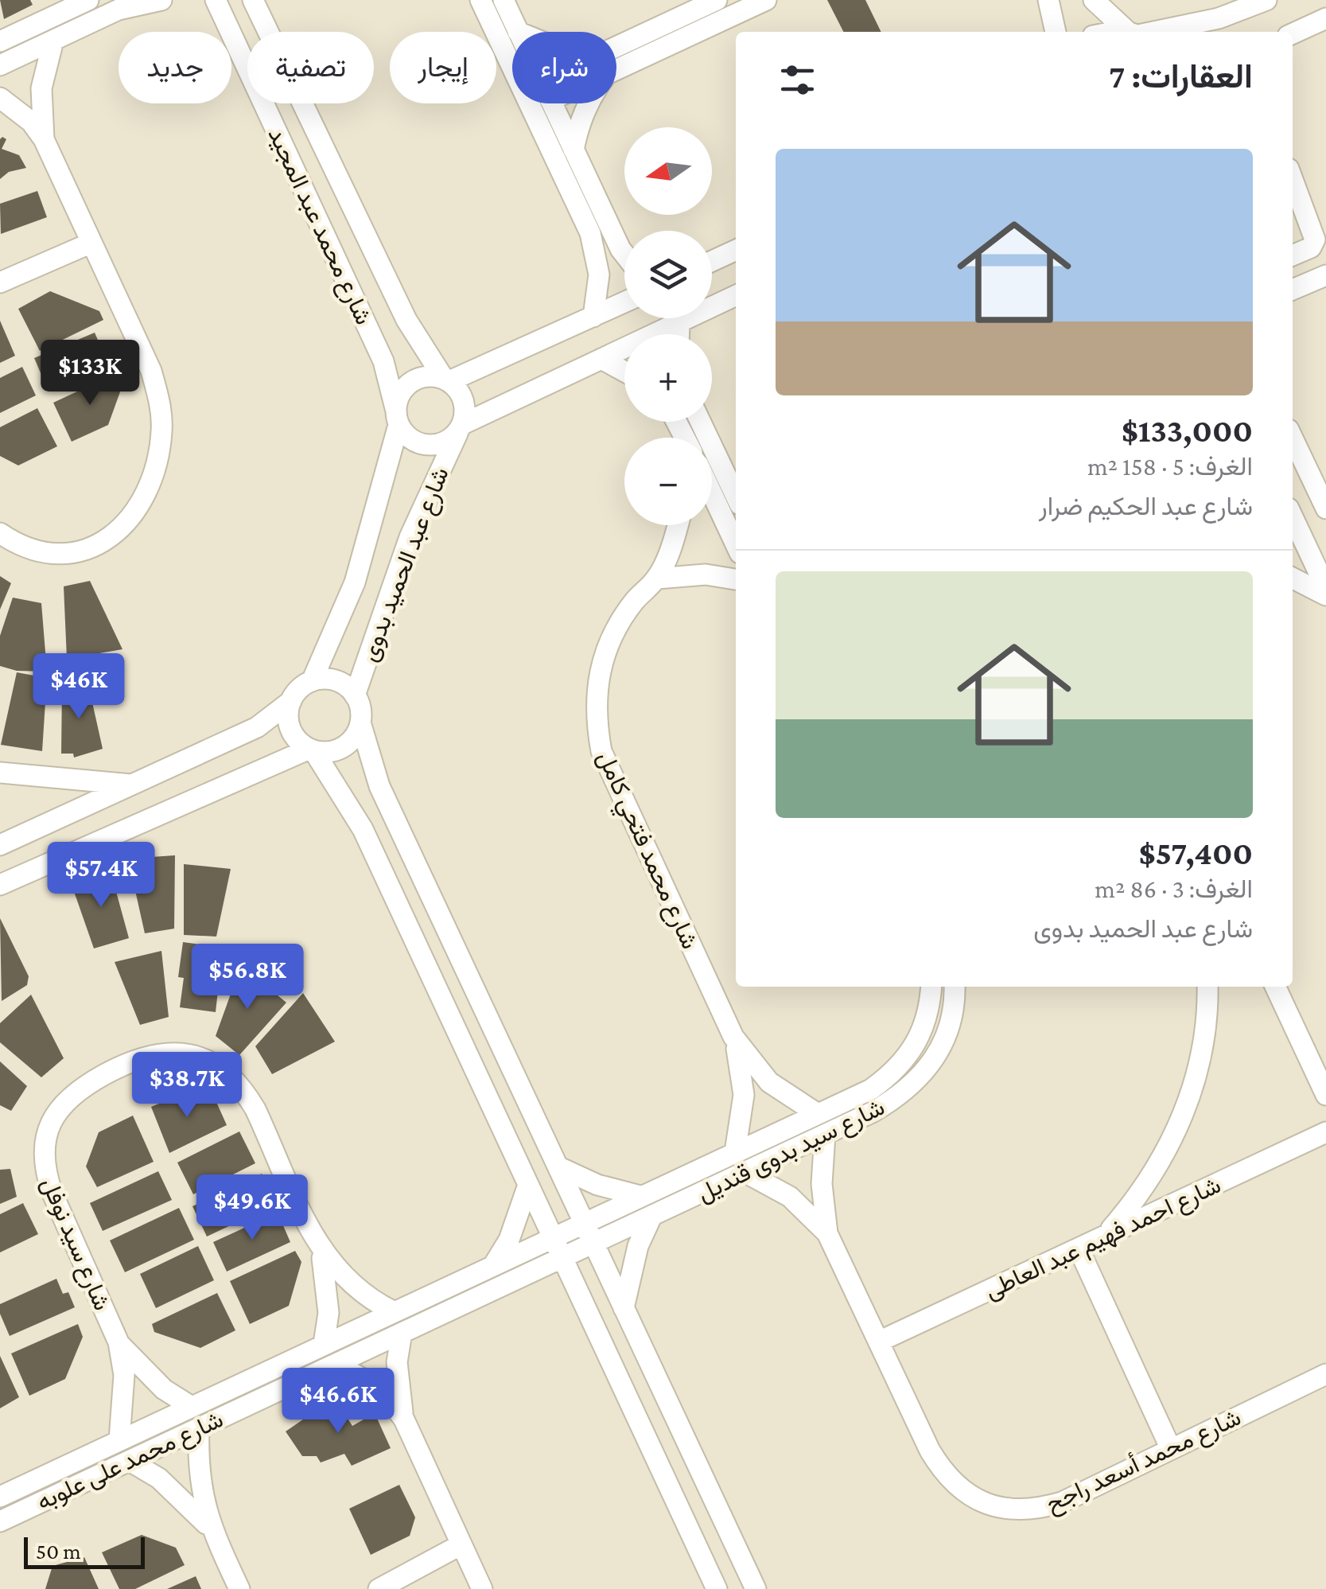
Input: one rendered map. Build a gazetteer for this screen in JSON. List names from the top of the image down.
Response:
{
  "streets": {
    "street": [
      "شارع محمد عبد المجيد",
      "شارع عبد الحميد بدوى",
      "شارع محمد فتحي كامل",
      "شارع سيد بدوى قنديل",
      "شارع احمد فهيم عبد العاطى",
      "شارع سيد نوفل",
      "شارع محمد على علوبه",
      "شارع محمد أسعد راجح"
    ]
  },
  "crossings": [
    ["شارع محمد عبد المجيد", "شارع عبد الحميد بدوى"],
    ["شارع محمد فتحي كامل", "شارع سيد بدوى قنديل"],
    ["شارع سيد بدوى قنديل", "شارع محمد على علوبه"],
    ["شارع سيد بدوى قنديل", "شارع محمد أسعد راجح"],
    ["شارع احمد فهيم عبد العاطى", "شارع محمد أسعد راجح"],
    ["شارع سيد نوفل", "شارع محمد على علوبه"]
  ],
  "scale_bar": "50 m",
  "north": "left",
  "page": {
    "chip": [
      "شراء",
      "إيجار",
      "تصفية",
      "جديد"
    ],
    "heading": "العقارات: 7",
    "map_buttons": ["+", "−"],
    "list": [
      {
        "name": "$133,000",
        "note": "الغرف: 5 · 158 m² · شارع عبد الحكيم ضرار"
      },
      {
        "name": "$57,400",
        "note": "الغرف: 3 · 86 m² · شارع عبد الحميد بدوى"
      }
    ],
    "price": [
      "$133K",
      "$46K",
      "$57.4K",
      "$56.8K",
      "$38.7K",
      "$49.6K",
      "$46.6K"
    ],
    "scale": "50 m"
  }
}
